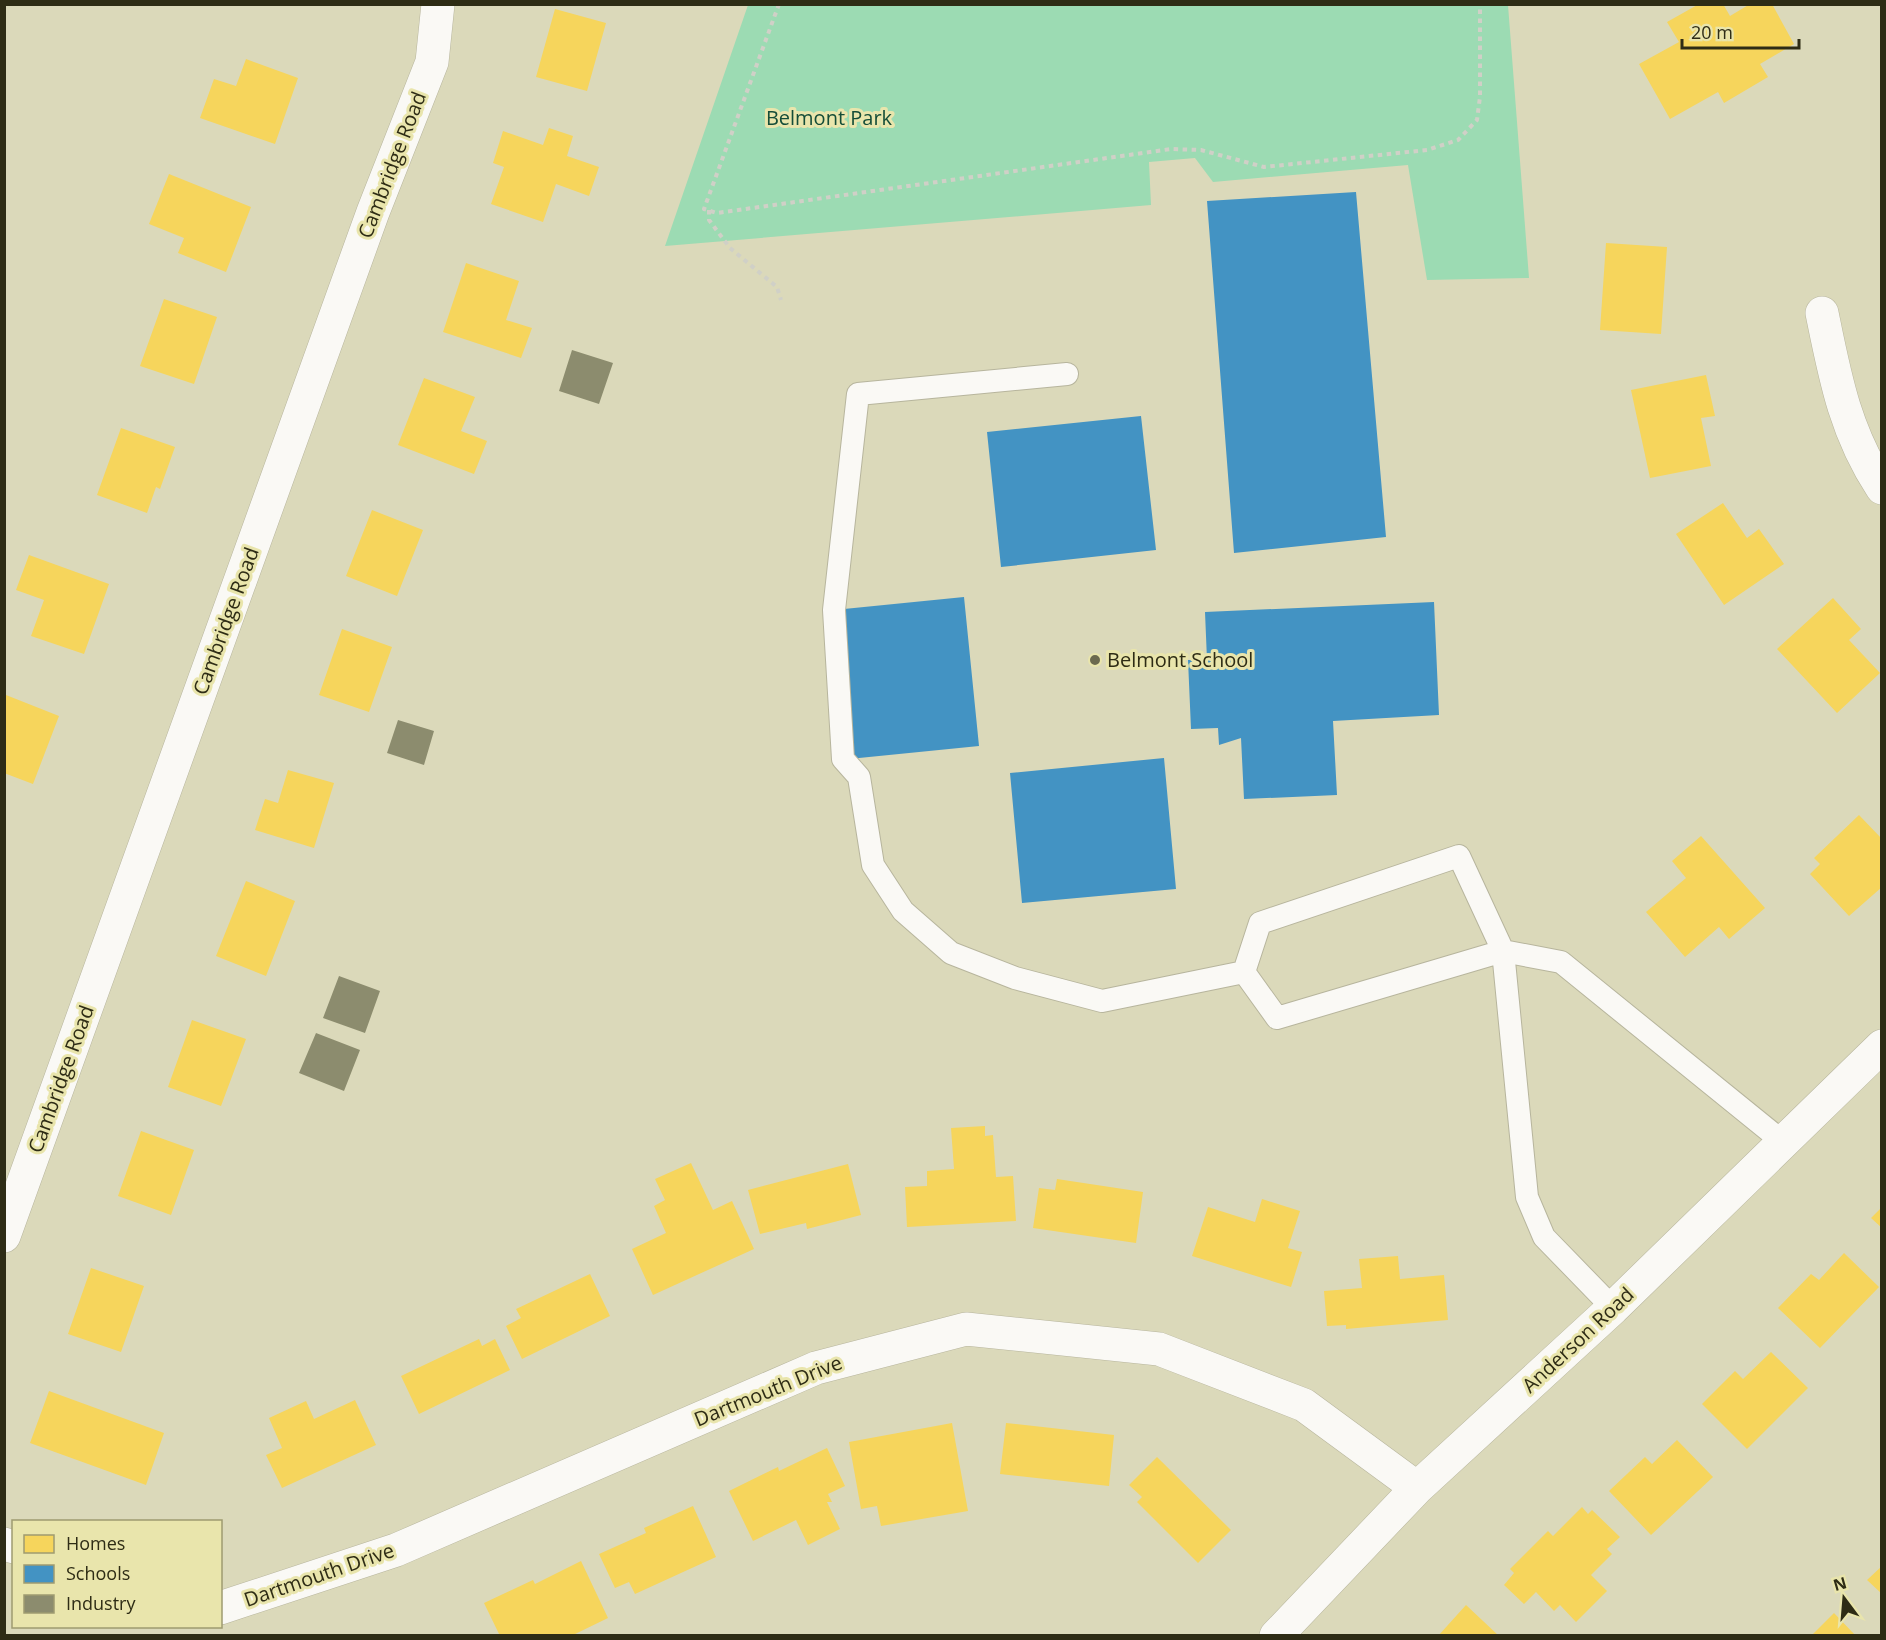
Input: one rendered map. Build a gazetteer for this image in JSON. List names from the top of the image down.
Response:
{
  "streets": {
    "street": ["Cambridge Road", "Anderson Road", "Dartmouth Drive"]
  },
  "crossings": [
    ["Anderson Road", "Dartmouth Drive"]
  ],
  "parks": ["Belmont Park"],
  "places": ["Belmont School"],
  "legend": ["Homes", "Schools", "Industry"],
  "scale_bar": "20 m",
  "north": "top"
}
